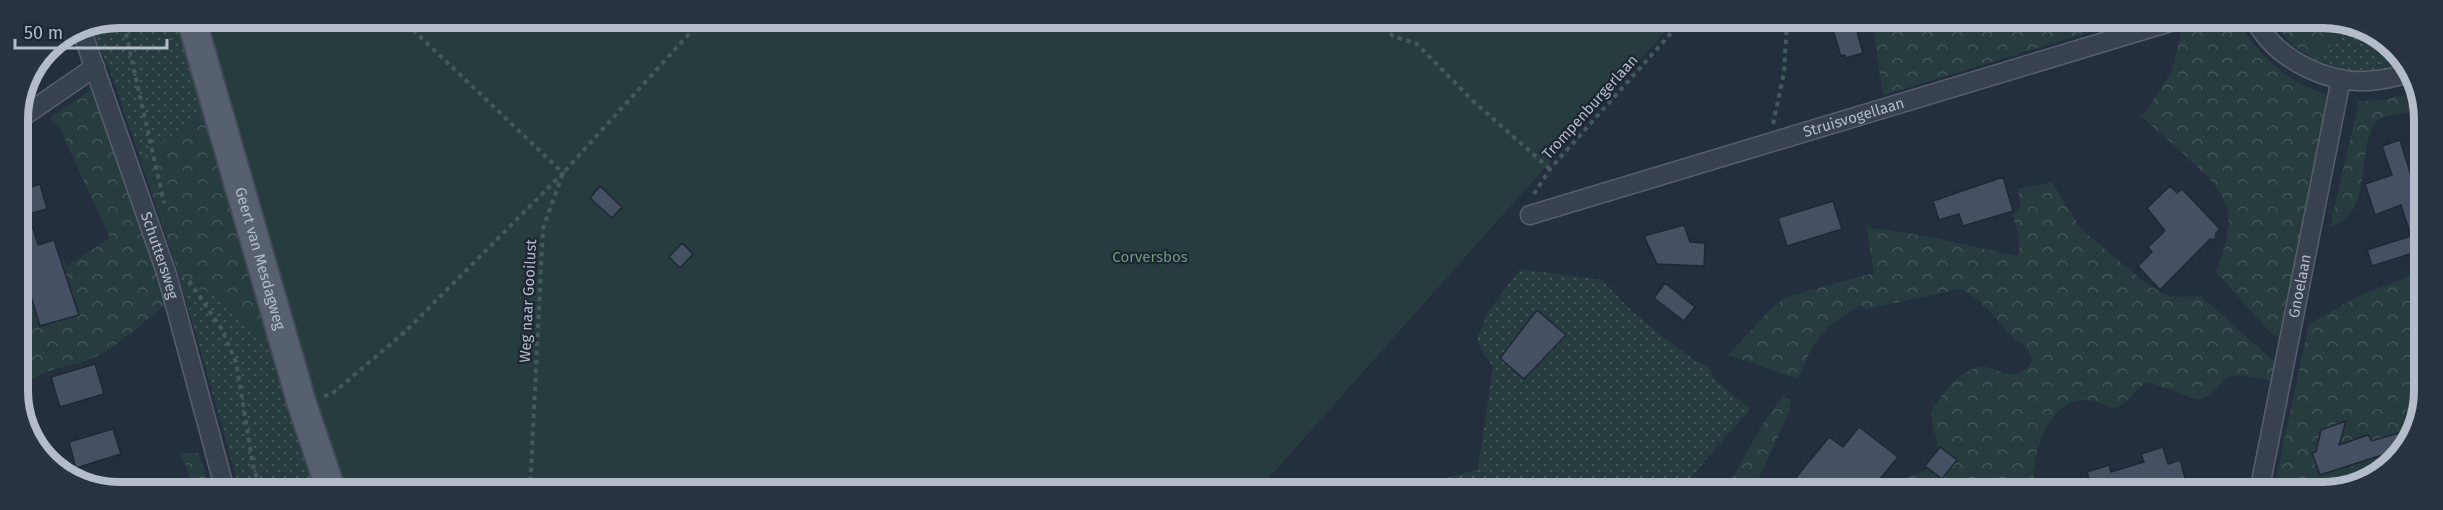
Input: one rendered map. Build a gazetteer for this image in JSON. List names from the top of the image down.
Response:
{
  "streets": {
    "main road": ["Geert van Mesdagweg"],
    "street": ["Struisvogellaan", "Schuttersweg", "Gnoelaan"],
    "path": ["Trompenburgerlaan", "Weg naar Gooilust"]
  },
  "crossings": [
    ["Trompenburgerlaan", "Struisvogellaan"]
  ],
  "parks": ["Corversbos"],
  "scale_bar": "50 m"
}
